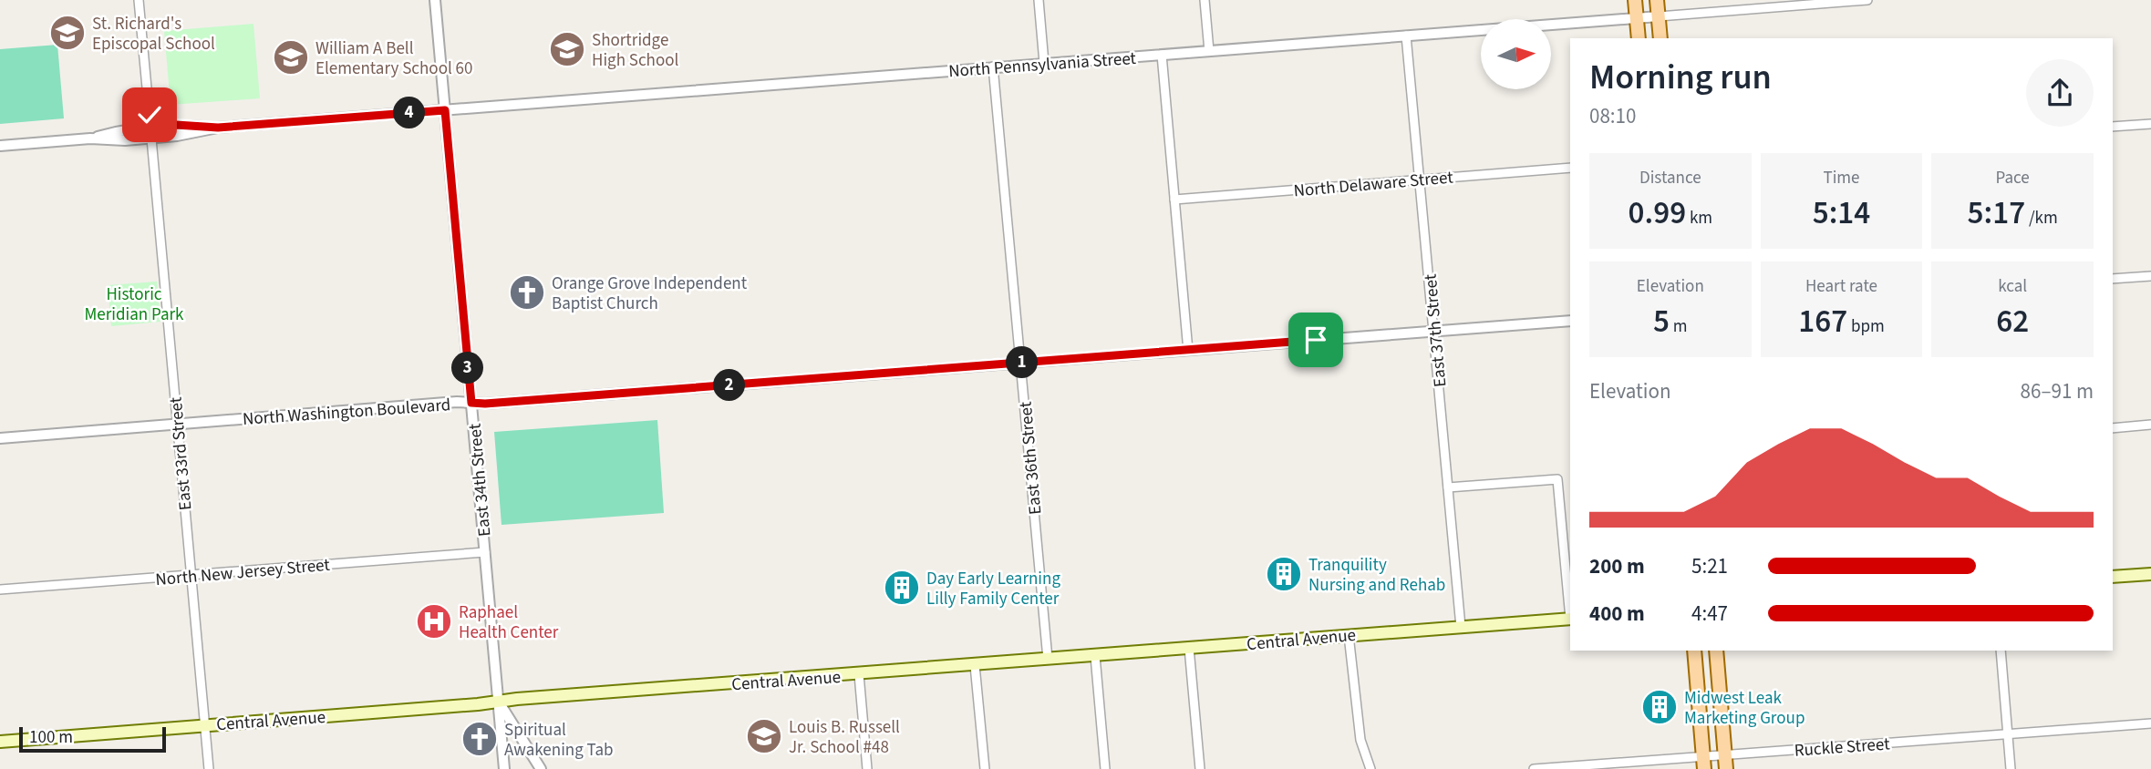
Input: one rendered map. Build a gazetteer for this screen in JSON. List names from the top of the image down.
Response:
{
  "streets": {
    "main road": ["Central Avenue"],
    "street": [
      "North Pennsylvania Street",
      "North Delaware Street",
      "East 37th Street",
      "North Washington Boulevard",
      "East 33rd Street",
      "East 36th Street",
      "East 34th Street",
      "North New Jersey Street",
      "Ruckle Street"
    ]
  },
  "crossings": [
    ["North Pennsylvania Street", "East 37th Street"],
    ["North Pennsylvania Street", "East 33rd Street"],
    ["North Pennsylvania Street", "East 36th Street"],
    ["North Pennsylvania Street", "East 34th Street"],
    ["North Delaware Street", "East 37th Street"],
    ["East 37th Street", "North Washington Boulevard"],
    ["East 37th Street", "Central Avenue"],
    ["North Washington Boulevard", "East 33rd Street"],
    ["North Washington Boulevard", "East 36th Street"],
    ["North Washington Boulevard", "East 34th Street"],
    ["East 33rd Street", "North New Jersey Street"],
    ["East 33rd Street", "Central Avenue"],
    ["East 36th Street", "Central Avenue"],
    ["East 34th Street", "North New Jersey Street"],
    ["East 34th Street", "Central Avenue"]
  ],
  "parks": ["Historic Meridian Park"],
  "places": {
    "school or university": [
      "St. Richard's Episcopal School",
      "Shortridge High School",
      "William A Bell Elementary School 60",
      "Louis B. Russell Jr. School #48"
    ],
    "church": ["Orange Grove Independent Baptist Church", "Spiritual Awakening Tab"],
    "building": ["Tranquility Nursing and Rehab", "Day Early Learning Lilly Family Center", "Midwest Leak Marketing Group"],
    "hospital": ["Raphael Health Center"]
  },
  "scale_bar": "100 m",
  "north": "right",
  "page": {
    "heading": ["Morning run", "08:10"],
    "pins": [
      "4",
      "1",
      "3",
      "2"
    ],
    "stats": [
      ["Distance", "0.99 km"],
      ["Time", "5:14"],
      ["Pace", "5:17 /km"],
      ["Elevation", "5 m"],
      ["Heart rate", "167 bpm"],
      ["kcal", "62"]
    ],
    "chart": ["Elevation", "86–91 m"],
    "list": [
      {
        "name": "200 m",
        "note": "5:21"
      },
      {
        "name": "400 m",
        "note": "4:47"
      }
    ],
    "scale": "100 m"
  }
}
